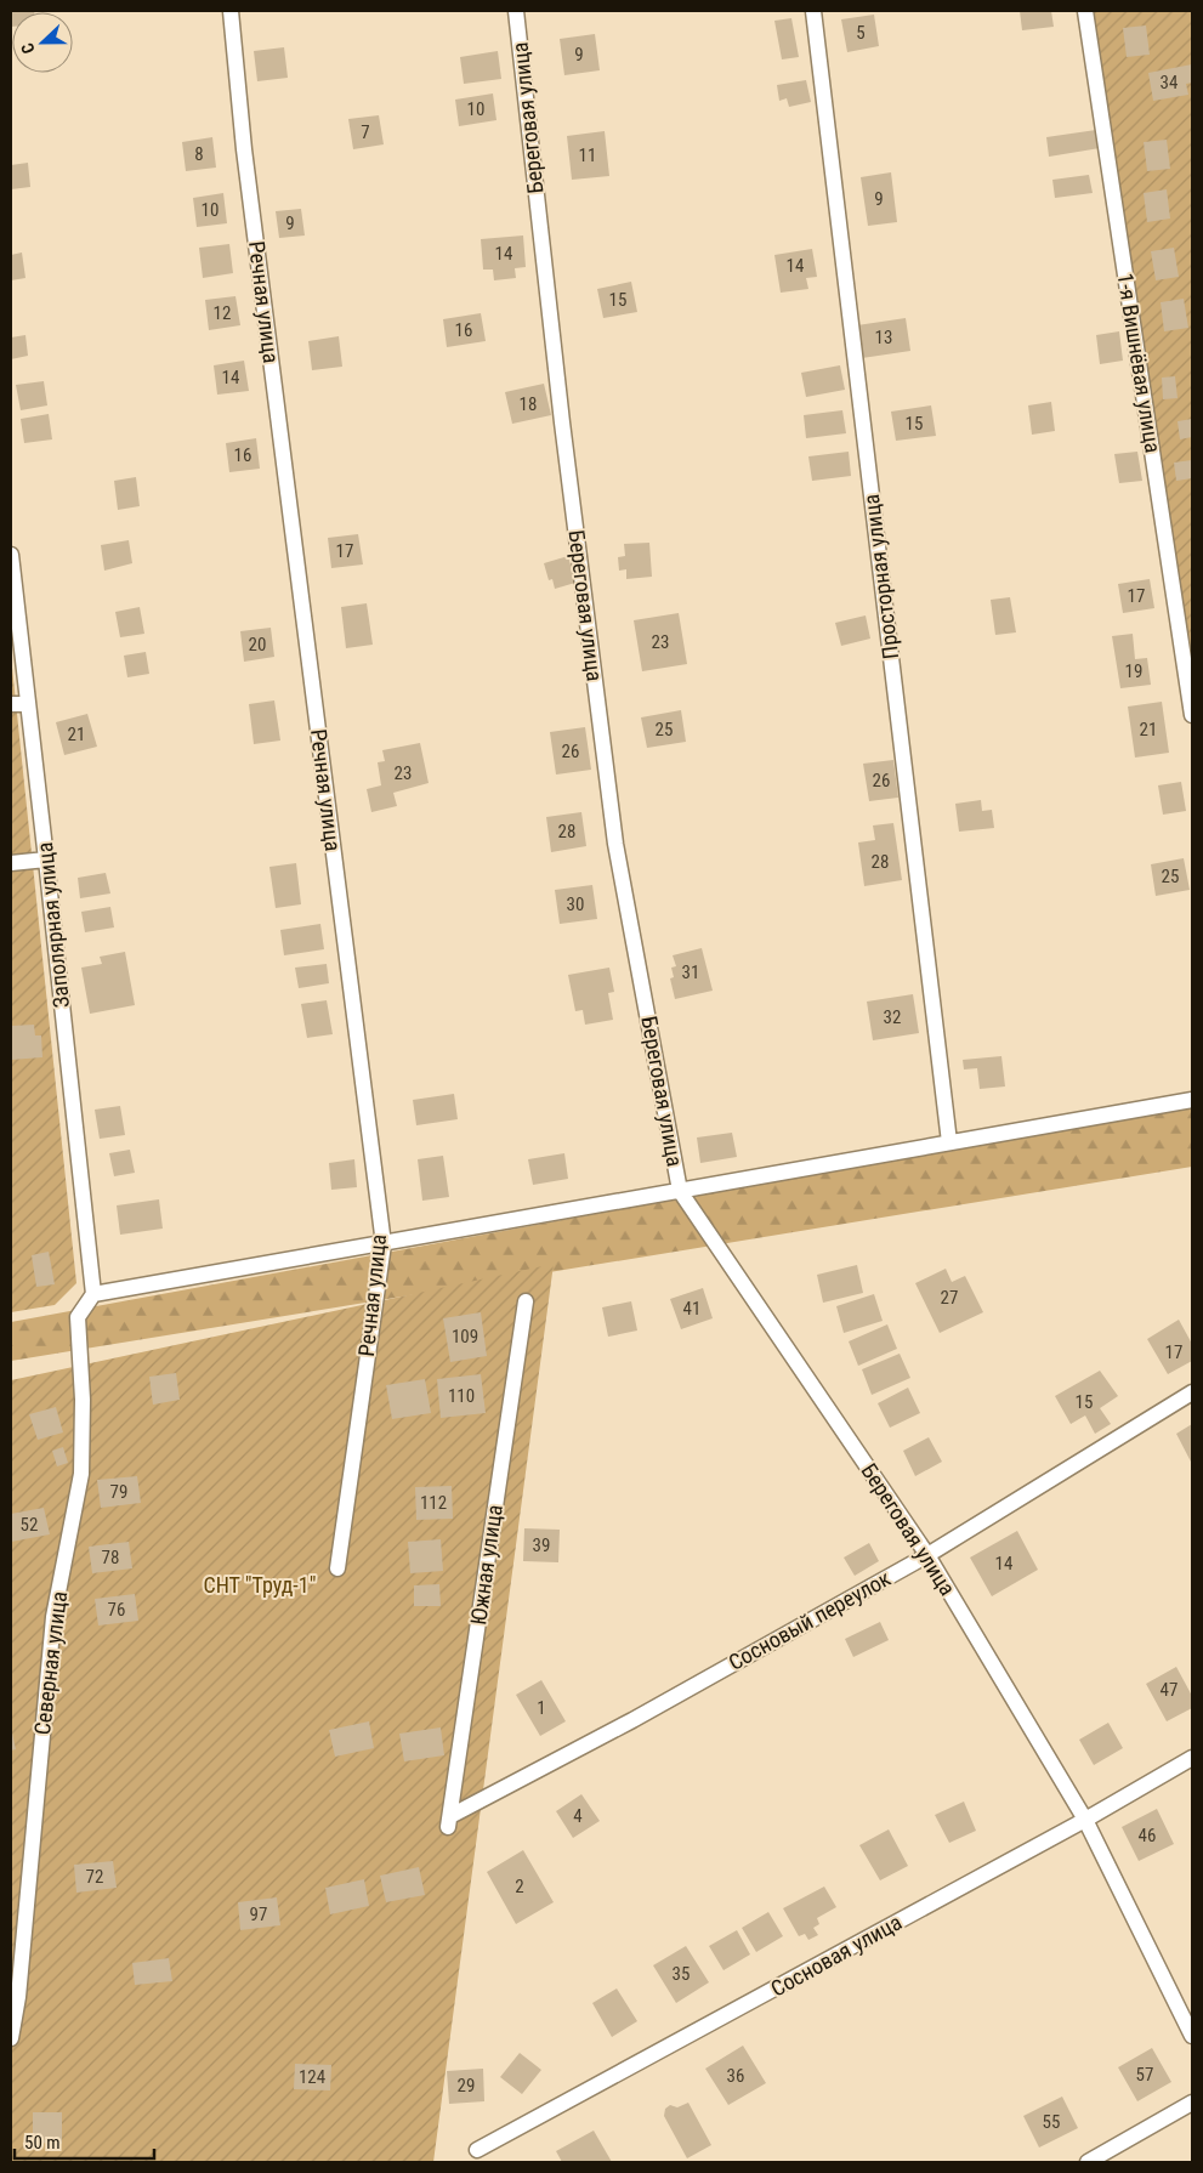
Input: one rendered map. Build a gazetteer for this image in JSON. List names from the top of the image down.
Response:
{
  "streets": {
    "street": [
      "Береговая улица",
      "Речная улица",
      "1-я Вишнёвая улица",
      "Просторная улица",
      "Заполярная улица",
      "Южная улица",
      "Сосновый переулок",
      "Северная улица",
      "Сосновая улица"
    ]
  },
  "crossings": [
    ["Береговая улица", "Сосновый переулок"],
    ["Береговая улица", "Сосновая улица"],
    ["Заполярная улица", "Северная улица"],
    ["Южная улица", "Сосновый переулок"]
  ],
  "parks": ["СНТ \"Труд-1\""],
  "house_numbers": [
    "5",
    "9",
    "34",
    "10",
    "7",
    "8",
    "11",
    "9",
    "10",
    "9",
    "14",
    "14",
    "15",
    "12",
    "16",
    "13",
    "14",
    "18",
    "15",
    "16",
    "17",
    "17",
    "23",
    "20",
    "19",
    "25",
    "21",
    "21",
    "26",
    "23",
    "26",
    "28",
    "28",
    "25",
    "30",
    "31",
    "32",
    "27",
    "41",
    "109",
    "17",
    "110",
    "15",
    "79",
    "112",
    "52",
    "39",
    "78",
    "14",
    "76",
    "47",
    "1",
    "4",
    "46",
    "72",
    "2",
    "97",
    "35",
    "57",
    "36",
    "124",
    "29",
    "55"
  ],
  "scale_bar": "50 m",
  "north": "left"
}
